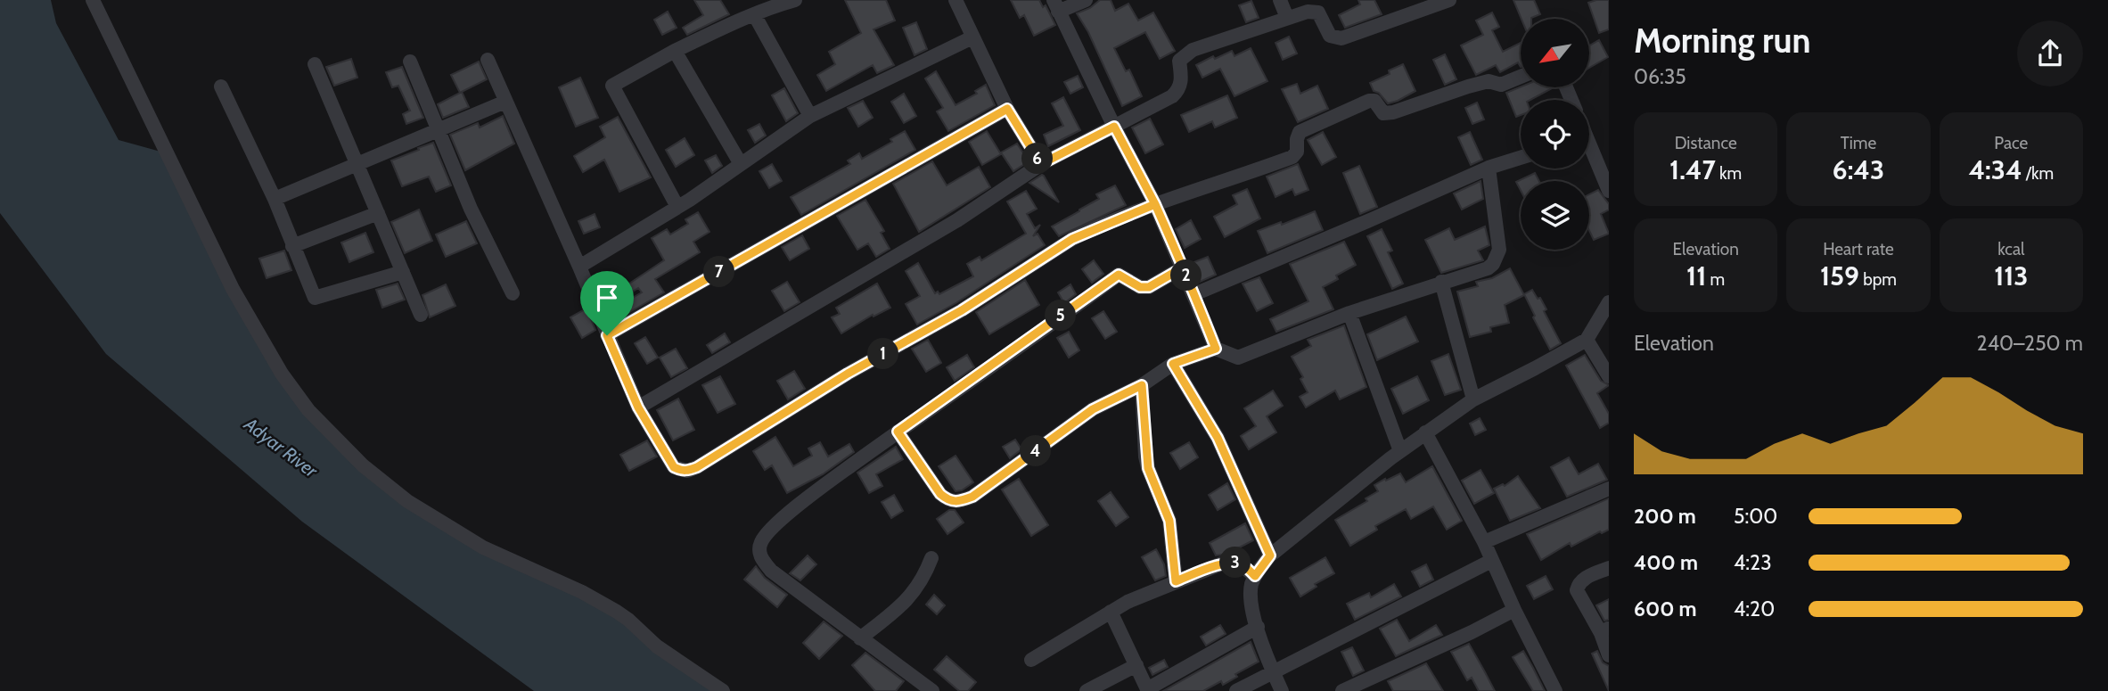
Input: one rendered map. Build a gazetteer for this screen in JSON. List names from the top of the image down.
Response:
{
  "water": ["Adyar River"],
  "north": "bottom left",
  "page": {
    "heading": ["Morning run", "06:35"],
    "stats": [
      ["Distance", "1.47 km"],
      ["Time", "6:43"],
      ["Pace", "4:34 /km"],
      ["Elevation", "11 m"],
      ["Heart rate", "159 bpm"],
      ["kcal", "113"]
    ],
    "pins": [
      "6",
      "7",
      "2",
      "5",
      "1",
      "4",
      "3"
    ],
    "chart": ["Elevation", "240–250 m"],
    "list": [
      {
        "name": "200 m",
        "note": "5:00"
      },
      {
        "name": "400 m",
        "note": "4:23"
      },
      {
        "name": "600 m",
        "note": "4:20"
      }
    ]
  }
}
